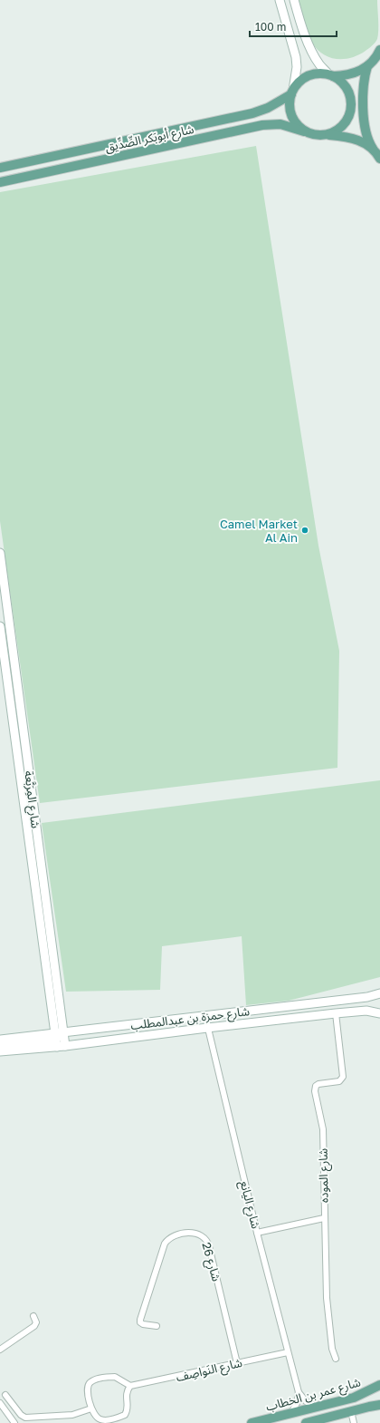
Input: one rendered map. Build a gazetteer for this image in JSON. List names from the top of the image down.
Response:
{
  "streets": {
    "main road": ["شارع أبوبَكر الصِّدِّيق", "شارع عمر بن الخطاب"],
    "street": [
      "شارع المِرَبَّعة",
      "شارع حمزة بن عبدالمطلب",
      "شارع الموده",
      "شارع اليانع",
      "شارع 26",
      "شارع النَواصِف"
    ]
  },
  "crossings": [
    ["شارع المِرَبَّعة", "شارع حمزة بن عبدالمطلب"],
    ["شارع حمزة بن عبدالمطلب", "شارع الموده"],
    ["شارع حمزة بن عبدالمطلب", "شارع اليانع"],
    ["شارع اليانع", "شارع النَواصِف"],
    ["شارع 26", "شارع النَواصِف"]
  ],
  "places": ["Camel Market Al Ain"],
  "scale_bar": "100 m"
}
